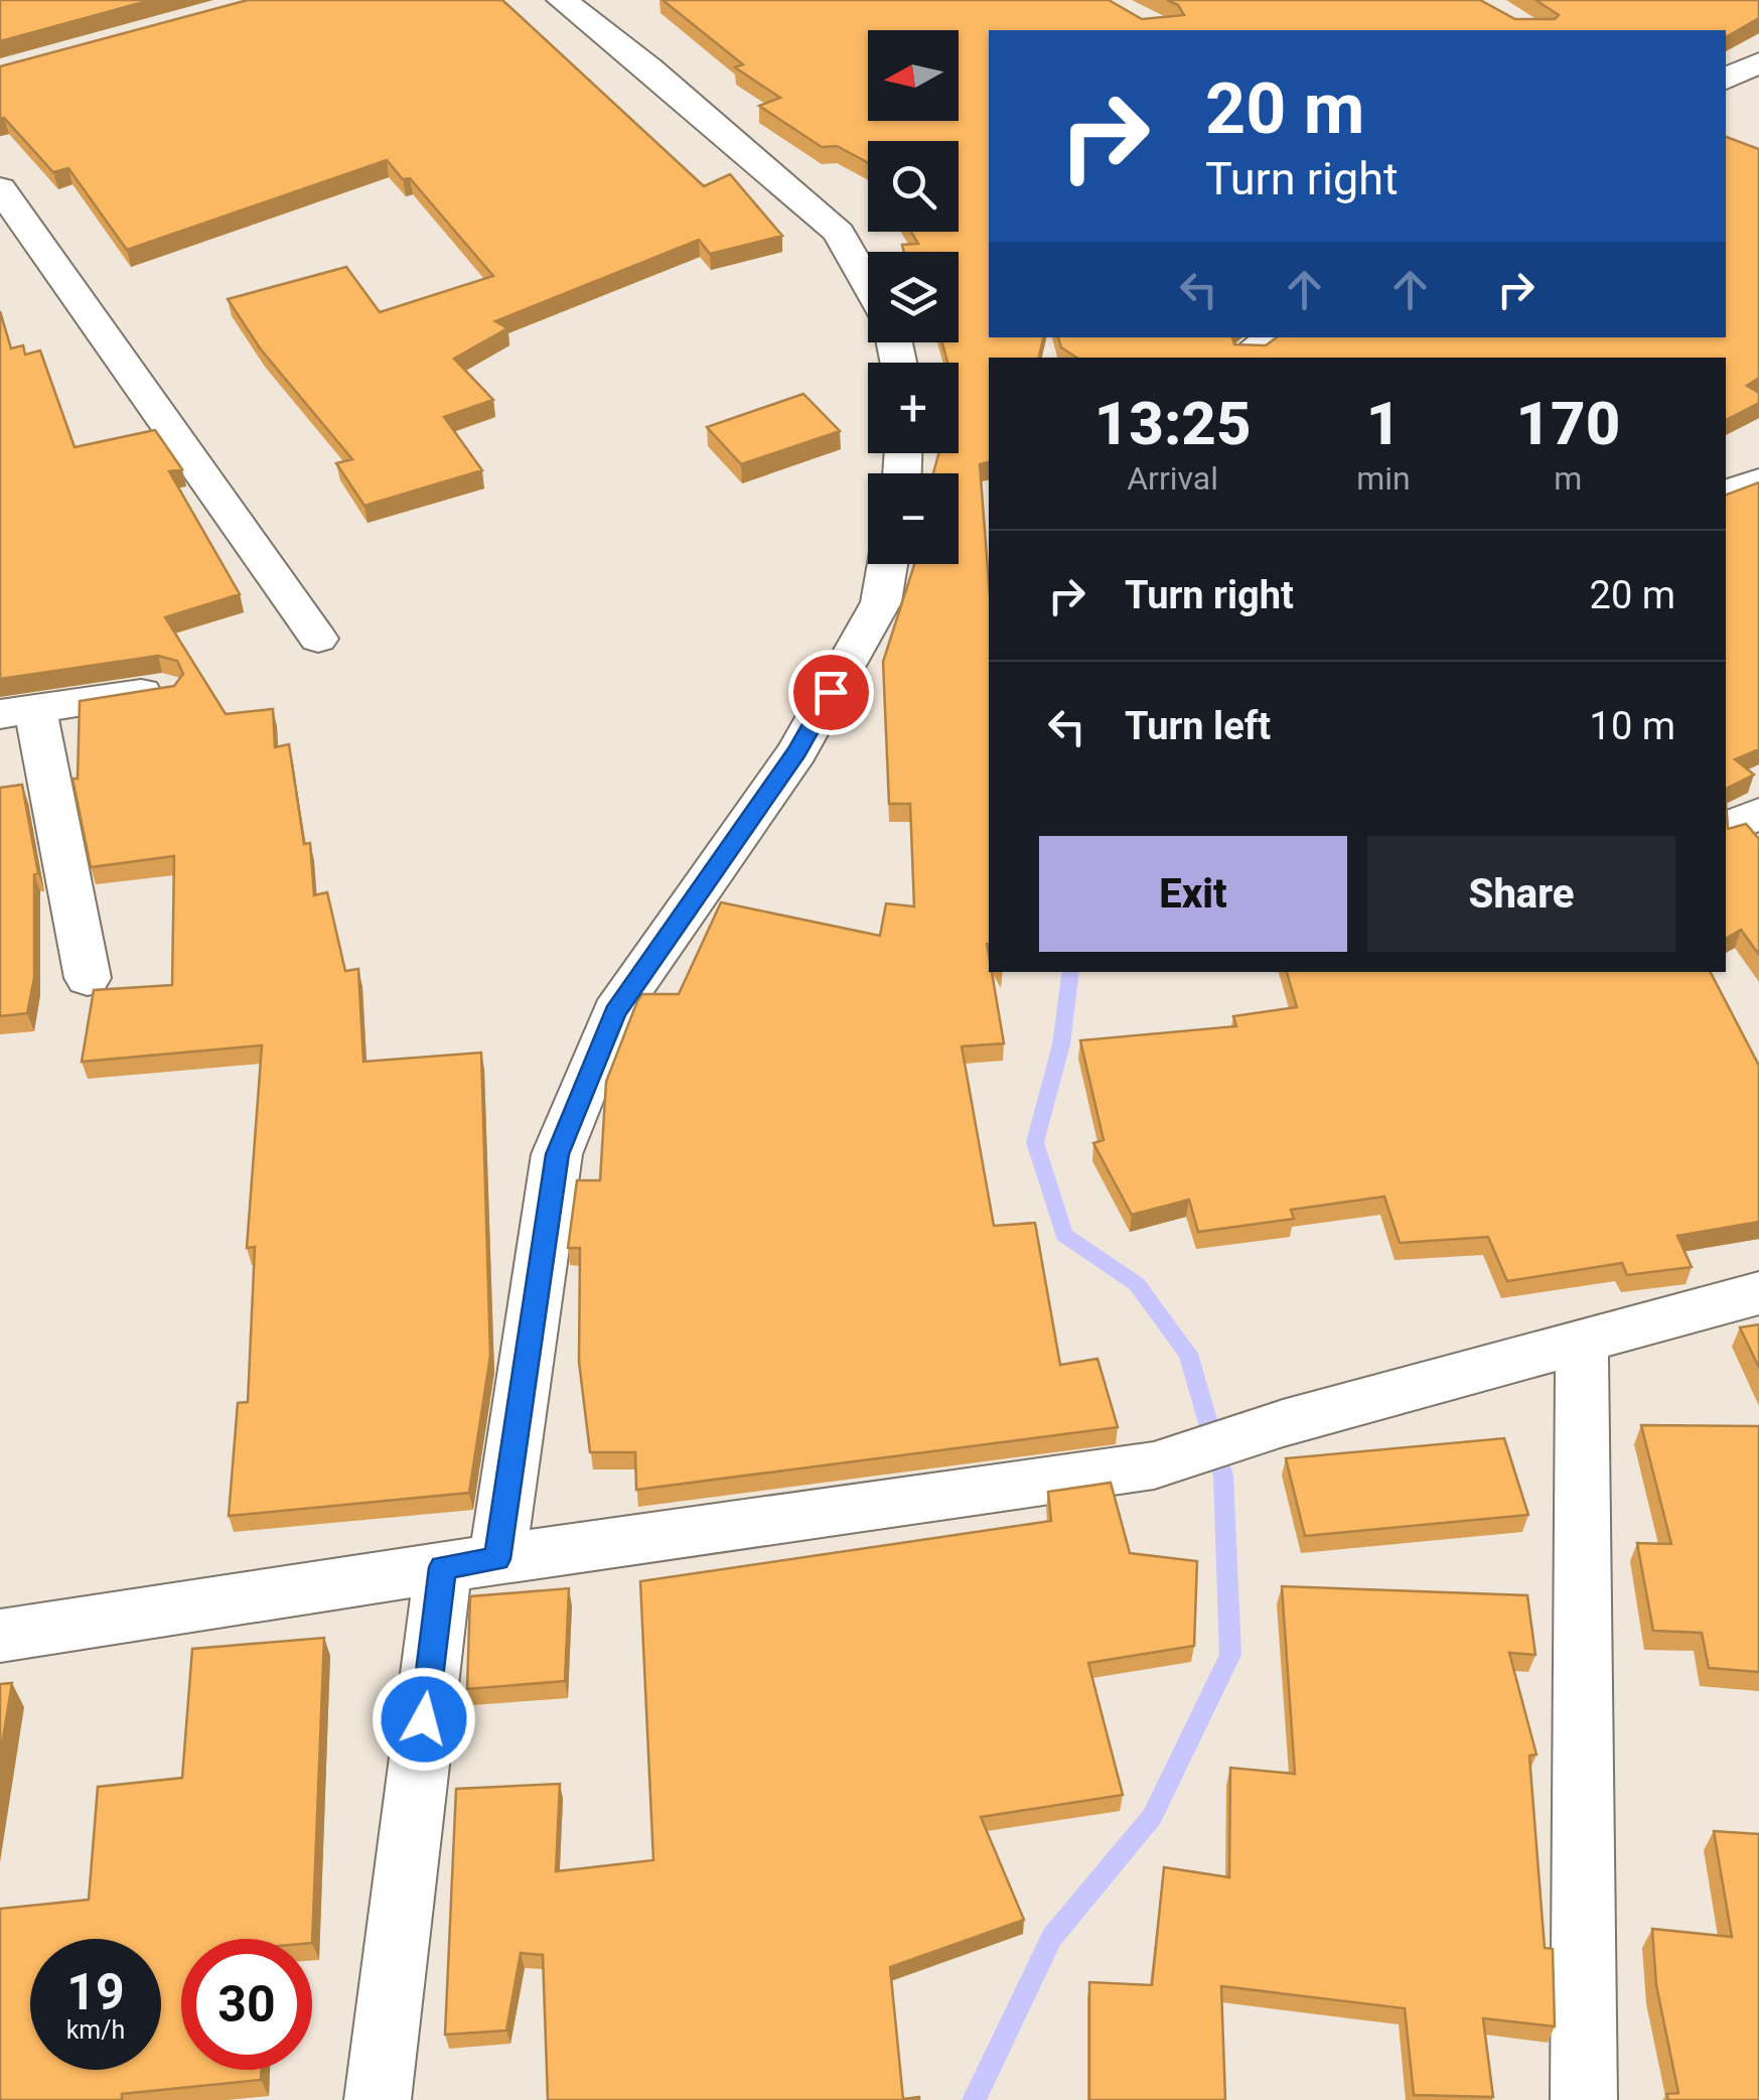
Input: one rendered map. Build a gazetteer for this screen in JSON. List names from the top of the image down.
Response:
{
  "north": "left",
  "page": {
    "map_buttons": ["+", "−"],
    "turn": ["20 m", "Turn right"],
    "eta": [
      "13:25",
      "Arrival",
      "1",
      "min",
      "170",
      "m"
    ],
    "list": [
      {
        "name": "Turn right",
        "value": "20 m"
      },
      {
        "name": "Turn left",
        "value": "10 m"
      }
    ],
    "buttons": ["Exit", "Share"],
    "speed": "19 km/h",
    "limit": "30"
  }
}
